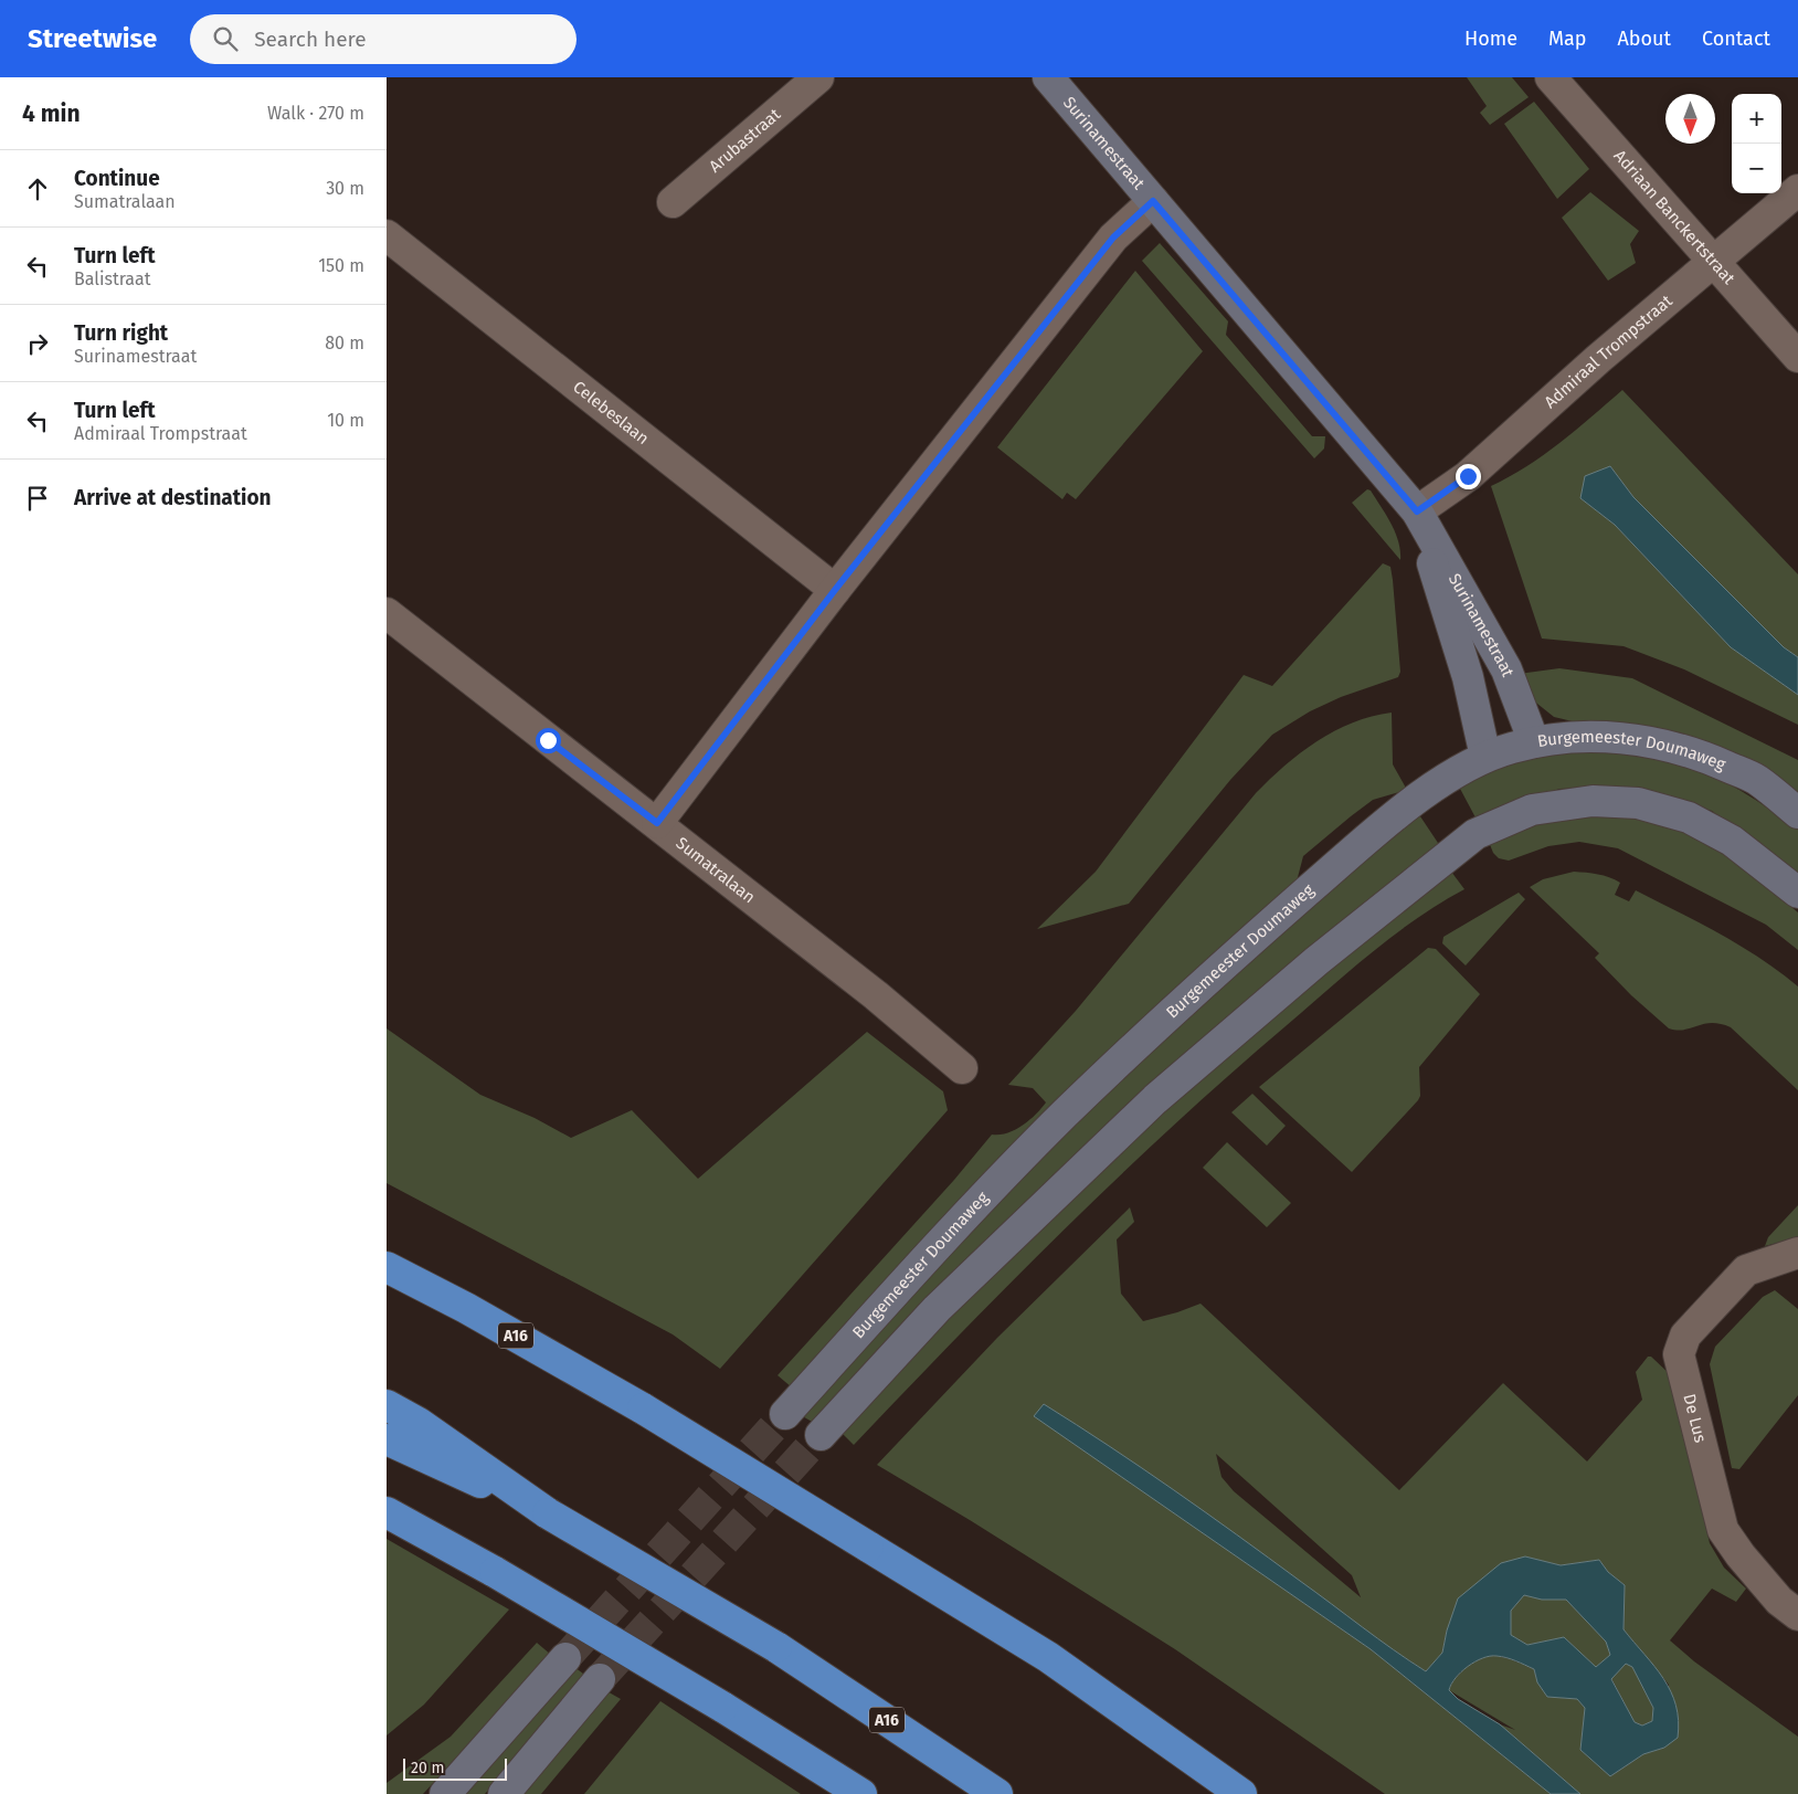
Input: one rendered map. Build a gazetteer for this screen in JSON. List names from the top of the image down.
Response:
{
  "streets": {
    "highway": ["A16"],
    "main road": ["Surinamestraat", "Burgemeester Doumaweg"],
    "street": [
      "Arubastraat",
      "Adriaan Banckertstraat",
      "Admiraal Trompstraat",
      "Celebeslaan",
      "Sumatralaan",
      "De Lus"
    ]
  },
  "crossings": [
    ["Surinamestraat", "Admiraal Trompstraat"],
    ["Surinamestraat", "Burgemeester Doumaweg"],
    ["Adriaan Banckertstraat", "Admiraal Trompstraat"]
  ],
  "scale_bar": "20 m",
  "north": "bottom",
  "page": {
    "header": "Streetwise",
    "search": "Search here",
    "nav": [
      "Home",
      "Map",
      "About",
      "Contact"
    ],
    "heading": ["4 min", "Walk · 270 m"],
    "map_buttons": ["+", "−"],
    "list": [
      ["Continue", "Sumatralaan", "30 m"],
      ["Turn left", "Balistraat", "150 m"],
      ["Turn right", "Surinamestraat", "80 m"],
      ["Turn left", "Admiraal Trompstraat", "10 m"],
      "Arrive at destination"
    ],
    "scale": "20 m"
  }
}
